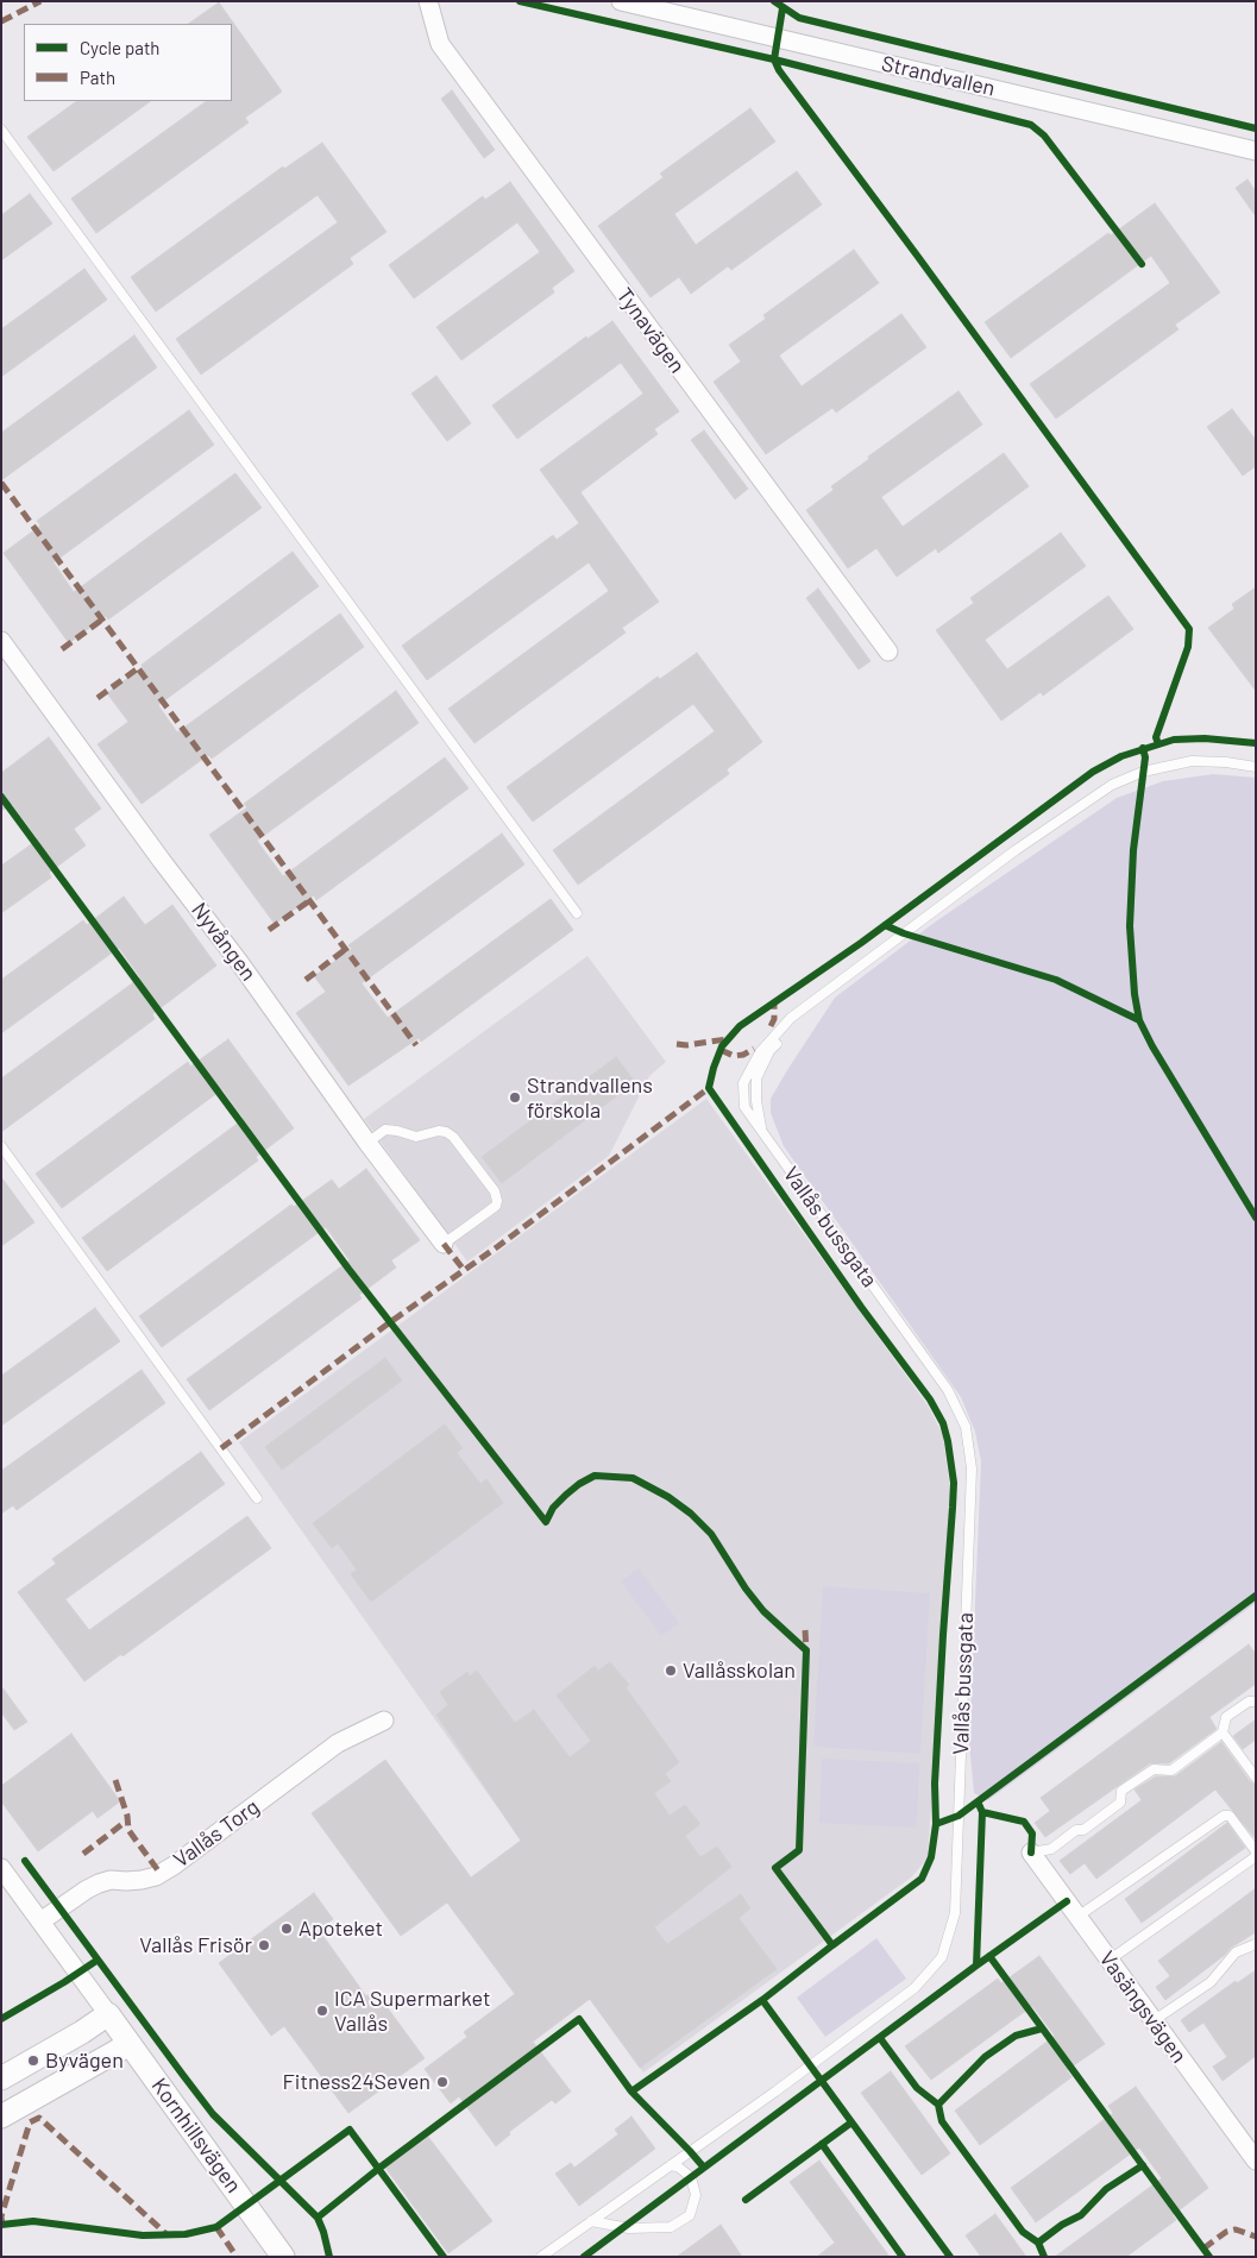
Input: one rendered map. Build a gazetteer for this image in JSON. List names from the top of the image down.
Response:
{
  "streets": {
    "street": [
      "Strandvallen",
      "Tynavägen",
      "Nyvången",
      "Vallås Torg",
      "Vasängsvägen",
      "Kornhillsvägen"
    ],
    "lane": ["Vallås bussgata"]
  },
  "places": [
    "Strandvallens förskola",
    "Vallåsskolan",
    "Apoteket",
    "Vallås Frisör",
    "ICA Supermarket Vallås",
    "Byvägen",
    "Fitness24Seven"
  ],
  "legend": ["Cycle path", "Path"]
}
